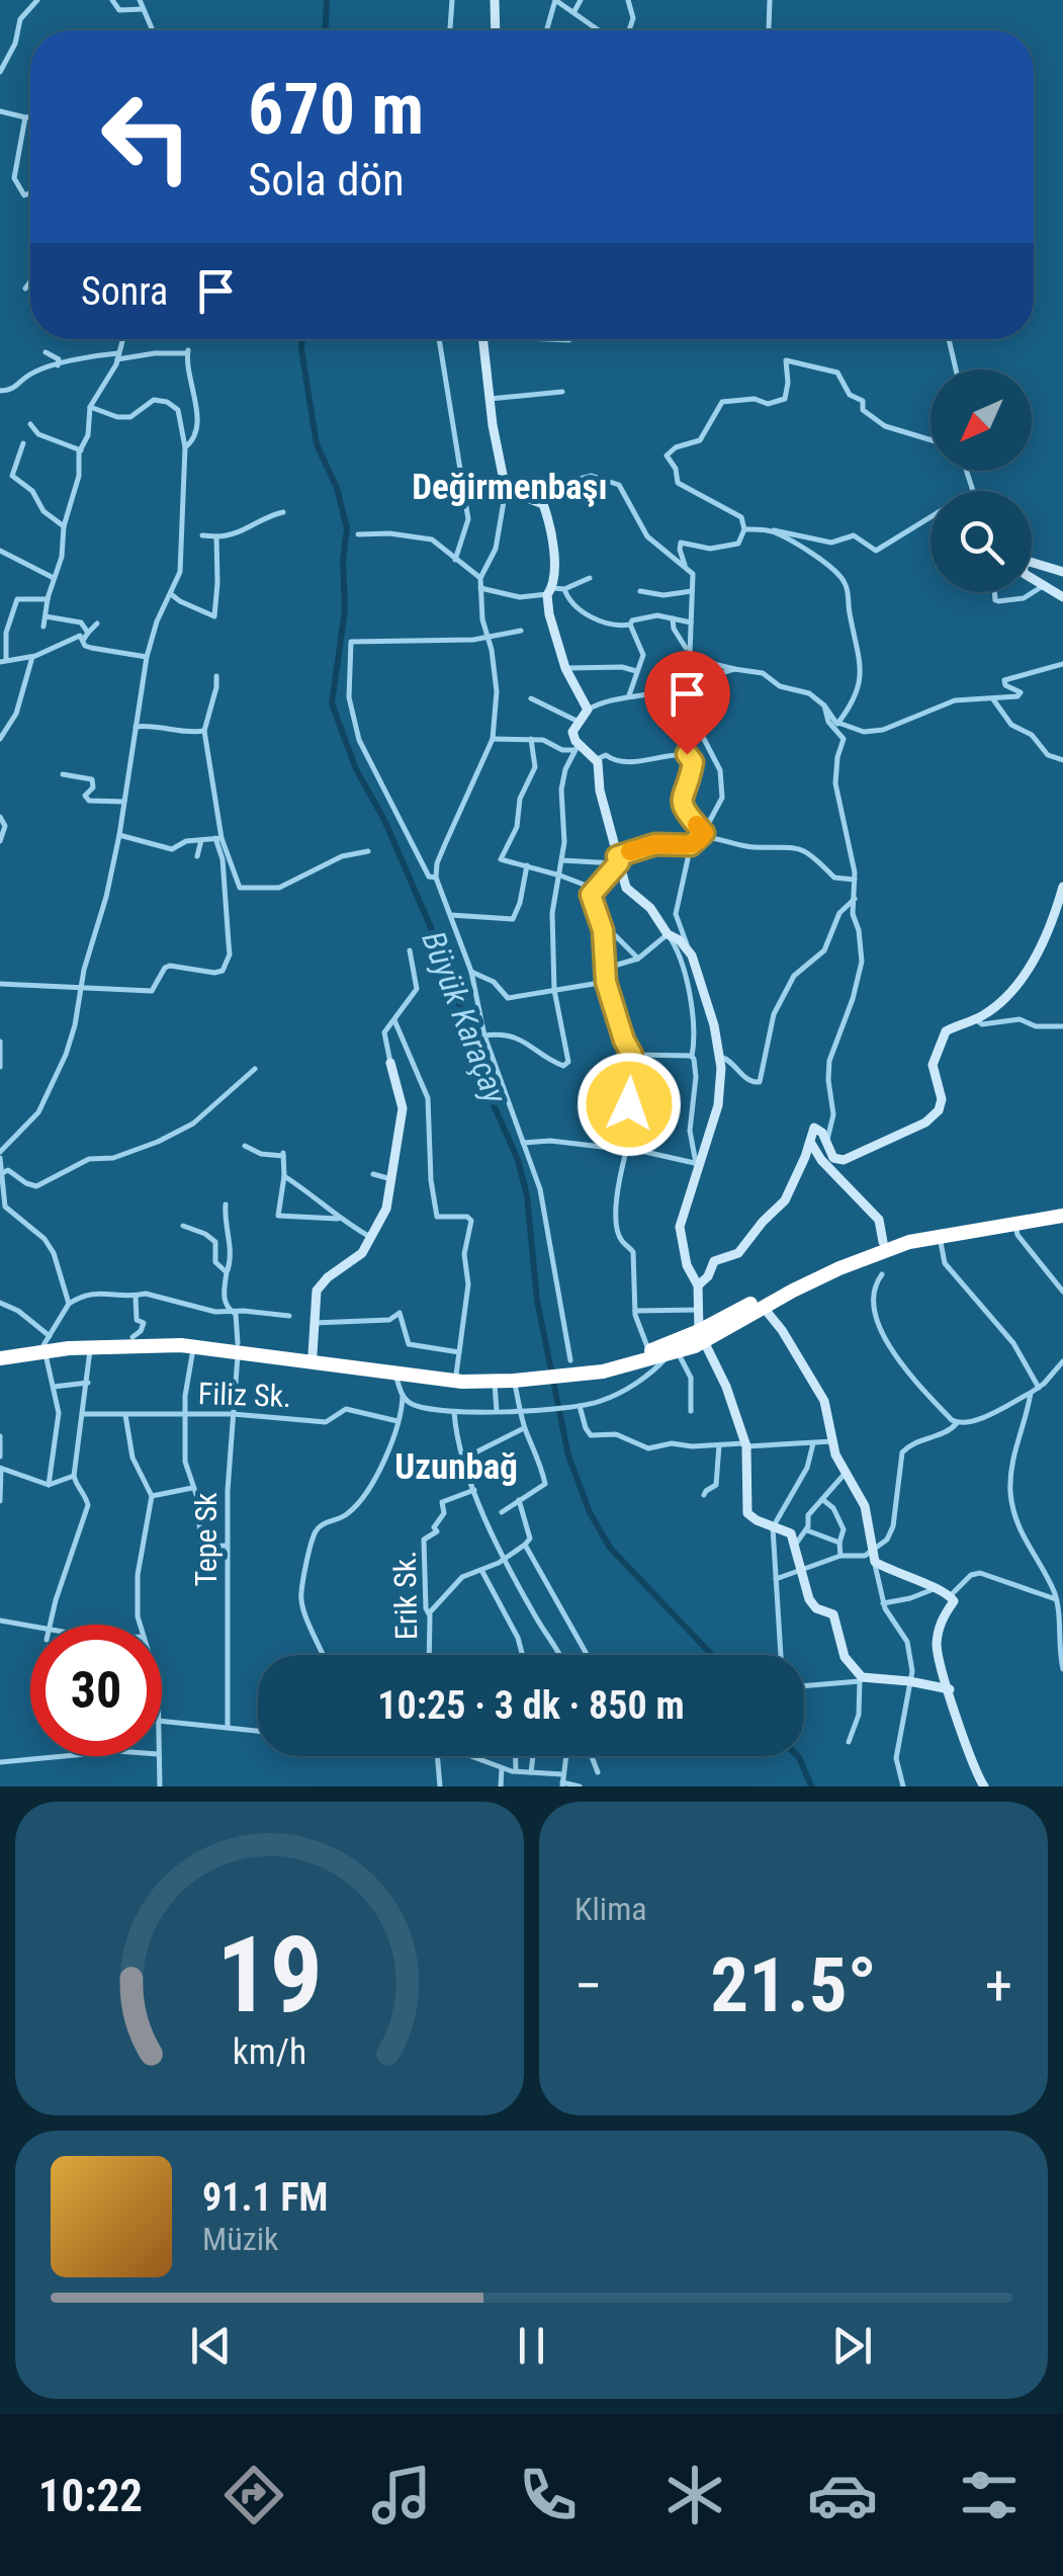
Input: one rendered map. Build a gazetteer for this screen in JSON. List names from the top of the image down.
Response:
{
  "streets": {
    "street": ["Filiz Sk.", "Tepe Sk", "Erik Sk."]
  },
  "crossings": [
    ["Filiz Sk.", "Tepe Sk"]
  ],
  "districts": ["Değirmenbaşı", "Uzunbağ"],
  "water": ["Büyük Karaçay"],
  "north": "bottom left",
  "page": {
    "turn": ["670 m", "Sola dön"],
    "then": "Sonra",
    "limit": "30",
    "trip": "10:25 · 3 dk · 850 m",
    "tile": "Klima",
    "heat": ["−", "21.5°", "+"],
    "song": ["91.1 FM", "Müzik"],
    "tabs": "10:22",
    "gauge": ["19", "km/h"]
  }
}
